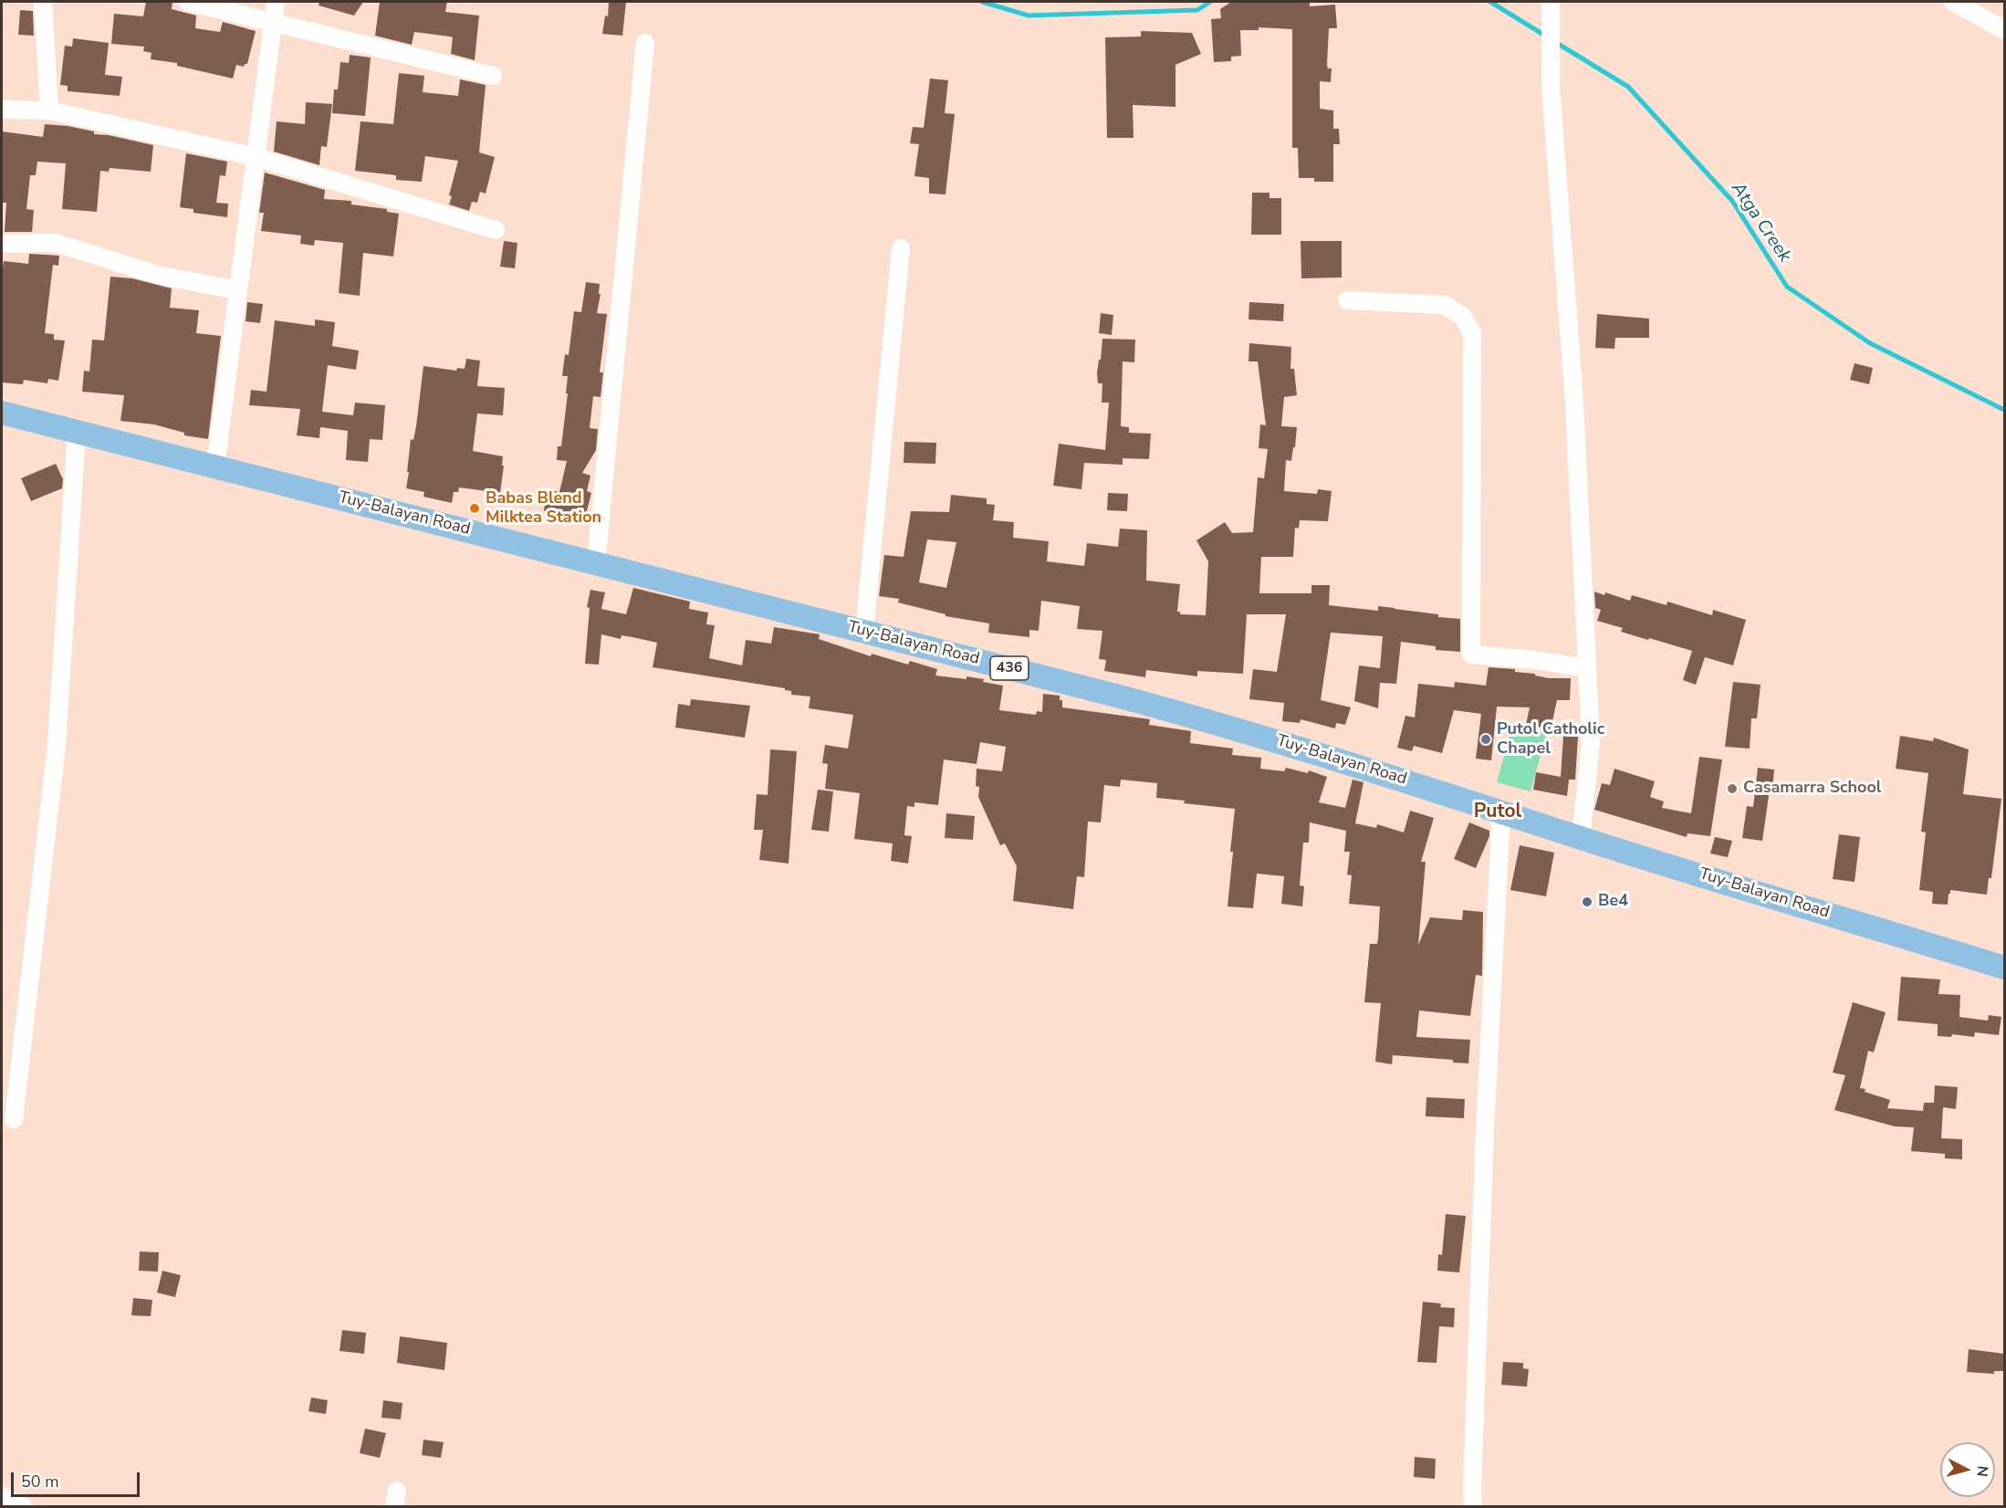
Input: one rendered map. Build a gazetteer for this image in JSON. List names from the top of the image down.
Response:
{
  "streets": {
    "main road": ["Tuy-Balayan Road", "436"]
  },
  "districts": ["Putol"],
  "water": ["Atga Creek"],
  "places": [
    "Babas Blend Milktea Station",
    "Putol Catholic Chapel",
    "Casamarra School",
    "Be4"
  ],
  "scale_bar": "50 m",
  "north": "right"
}
